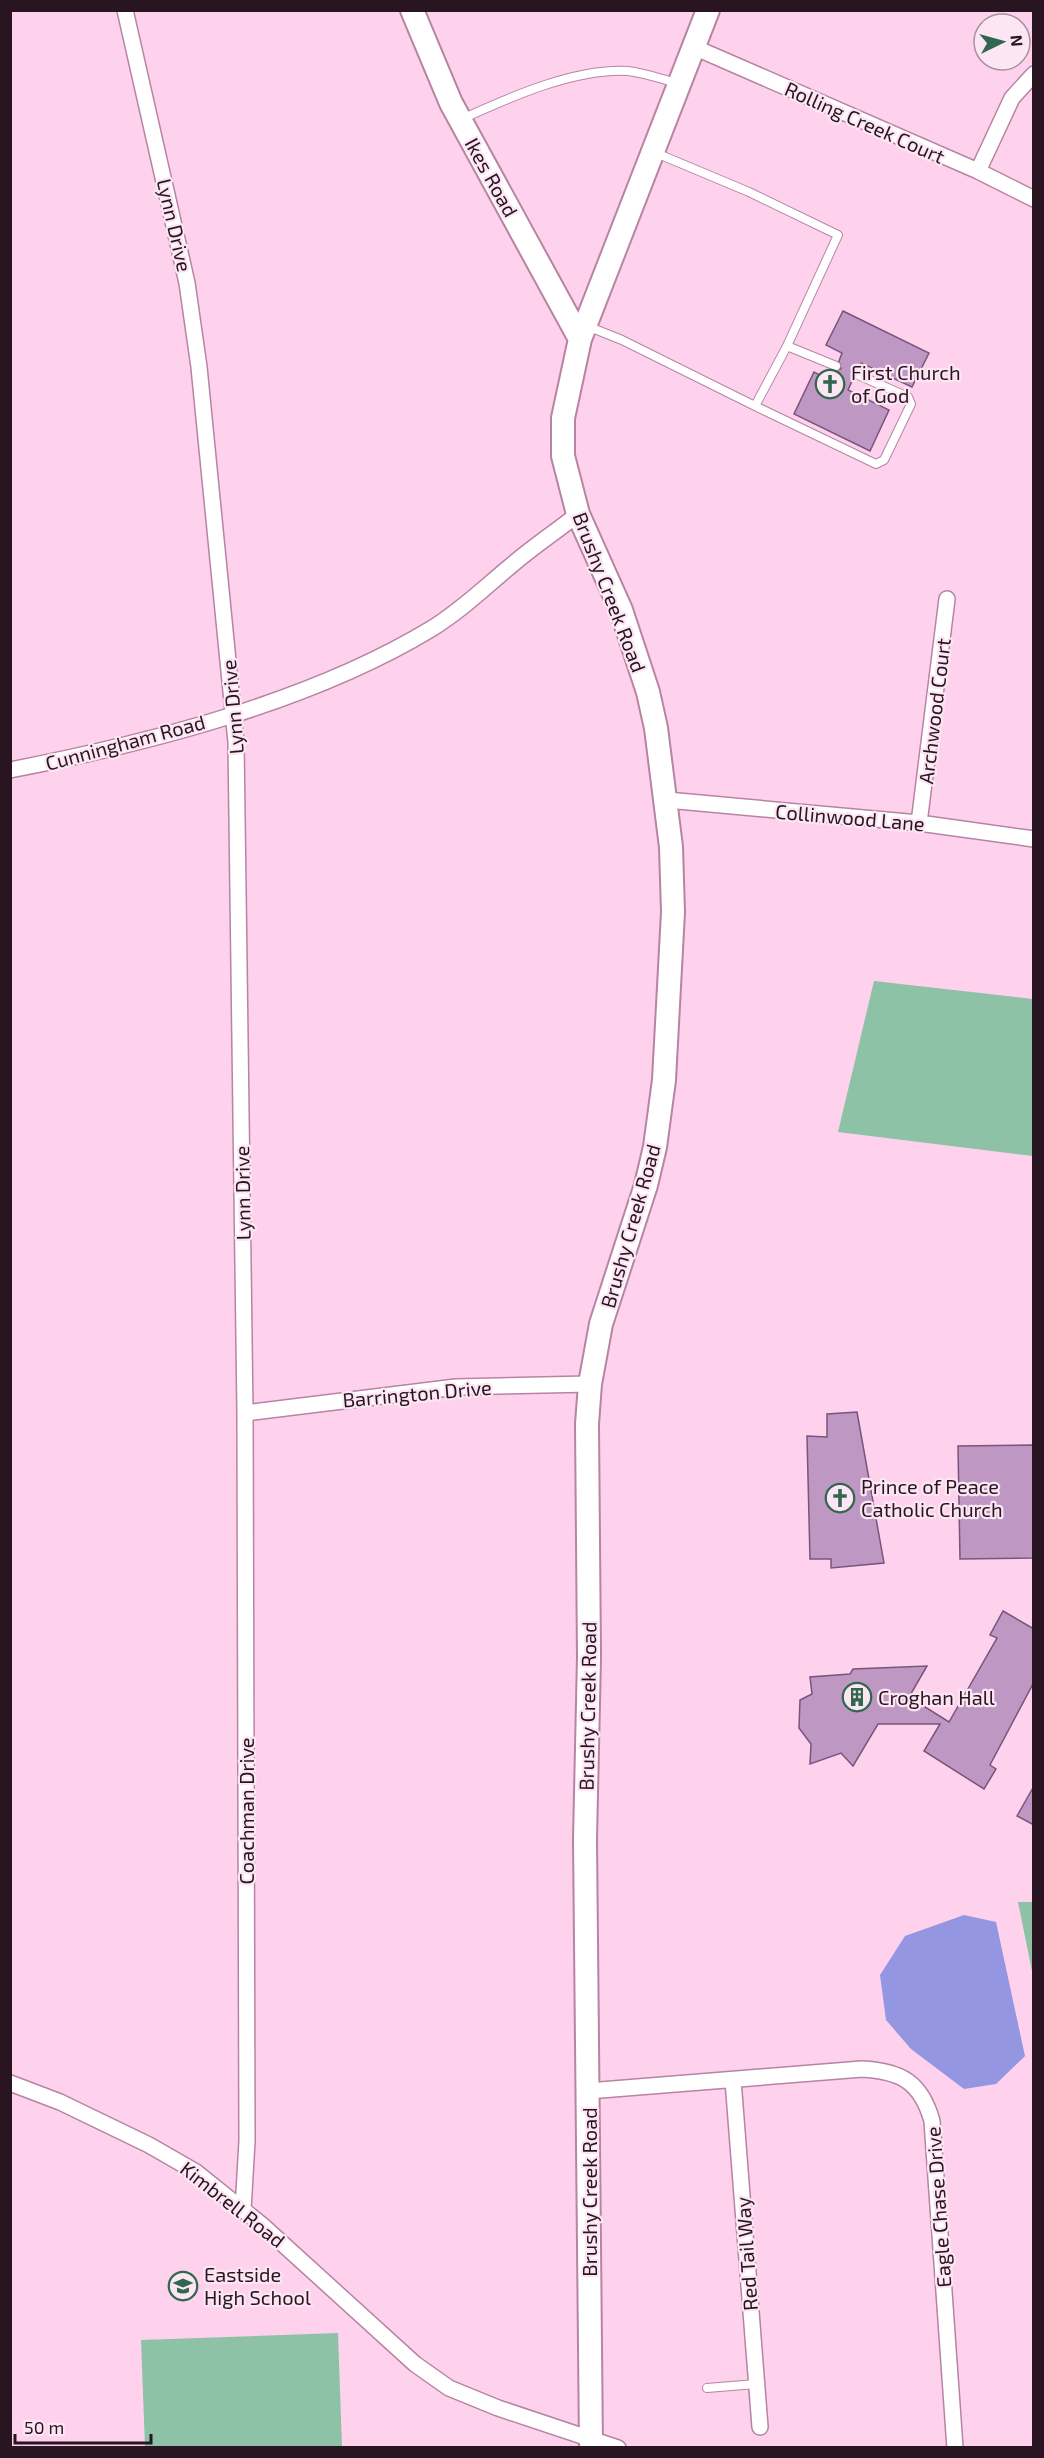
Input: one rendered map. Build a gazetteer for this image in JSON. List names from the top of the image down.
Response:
{
  "streets": {
    "street": [
      "Rolling Creek Court",
      "Ikes Road",
      "Lynn Drive",
      "Brushy Creek Road",
      "Archwood Court",
      "Cunningham Road",
      "Collinwood Lane",
      "Barrington Drive",
      "Coachman Drive",
      "Kimbrell Road",
      "Eagle Chase Drive",
      "Red Tail Way"
    ]
  },
  "crossings": [
    ["Rolling Creek Court", "Brushy Creek Road"],
    ["Ikes Road", "Brushy Creek Road"],
    ["Lynn Drive", "Cunningham Road"],
    ["Lynn Drive", "Barrington Drive"],
    ["Lynn Drive", "Coachman Drive"],
    ["Brushy Creek Road", "Cunningham Road"],
    ["Brushy Creek Road", "Collinwood Lane"],
    ["Brushy Creek Road", "Barrington Drive"],
    ["Brushy Creek Road", "Kimbrell Road"],
    ["Brushy Creek Road", "Eagle Chase Drive"],
    ["Archwood Court", "Collinwood Lane"],
    ["Barrington Drive", "Coachman Drive"],
    ["Coachman Drive", "Kimbrell Road"],
    ["Eagle Chase Drive", "Red Tail Way"]
  ],
  "places": {
    "church": ["First Church of God", "Prince of Peace Catholic Church"],
    "building": ["Croghan Hall"],
    "school or university": ["Eastside High School"]
  },
  "scale_bar": "50 m",
  "north": "right"
}
